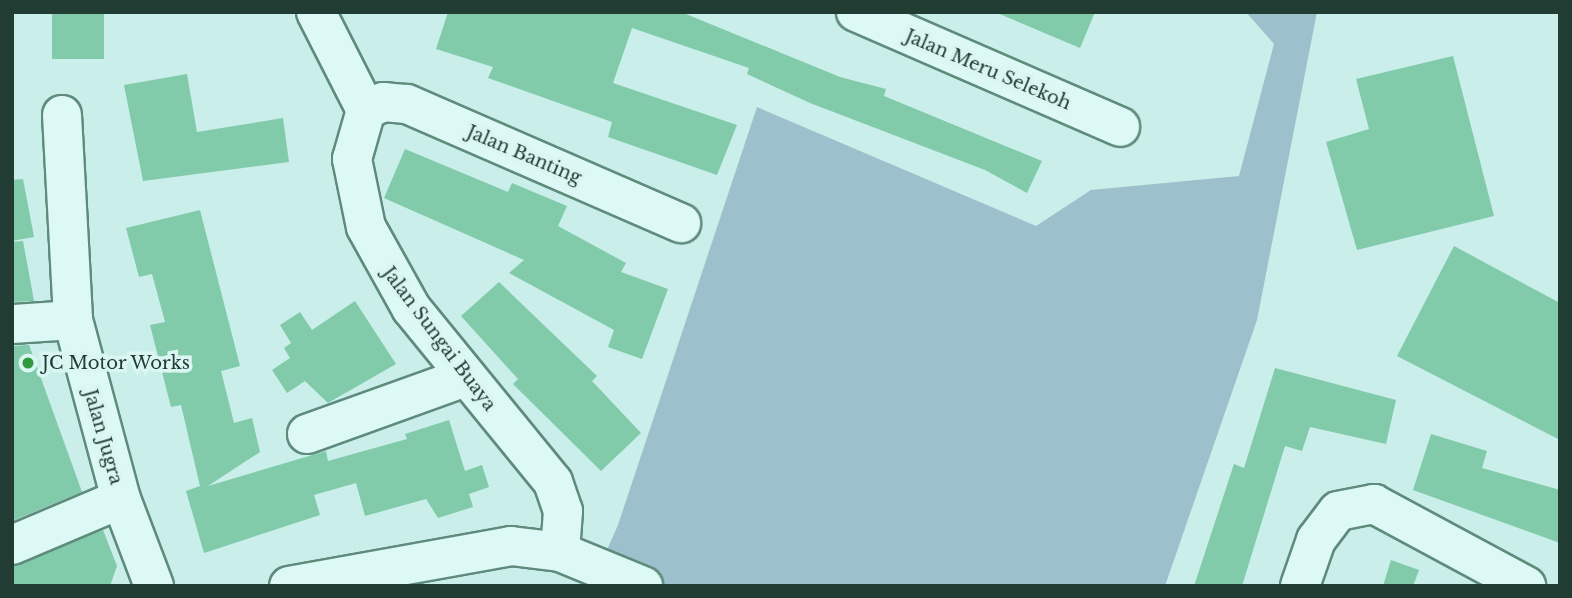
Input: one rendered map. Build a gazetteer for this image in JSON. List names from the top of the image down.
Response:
{
  "streets": {
    "street": [
      "Jalan Meru Selekoh",
      "Jalan Banting",
      "Jalan Sungai Buaya",
      "Jalan Jugra"
    ]
  },
  "crossings": [
    ["Jalan Banting", "Jalan Sungai Buaya"]
  ],
  "places": ["JC Motor Works"]
}
